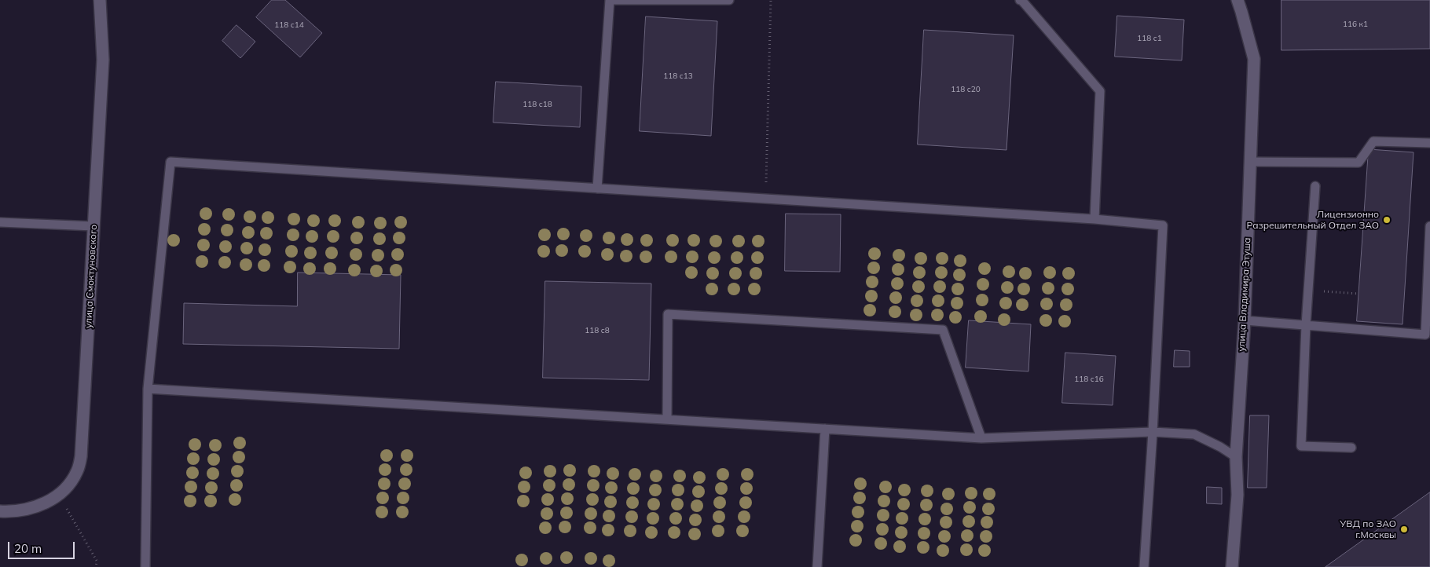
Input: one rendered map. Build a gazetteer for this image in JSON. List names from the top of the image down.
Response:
{
  "streets": {
    "street": ["улица Смоктуновского", "улица Владимира Этуша"]
  },
  "places": ["Лицензионно Разрешительный Отдел ЗАО", "УВД по ЗАО г.Москвы"],
  "house_numbers": [
    "116 к1",
    "118 с14",
    "118 с1",
    "118 с13",
    "118 с20",
    "118 с18",
    "118 с8",
    "118 с16"
  ],
  "scale_bar": "20 m"
}
